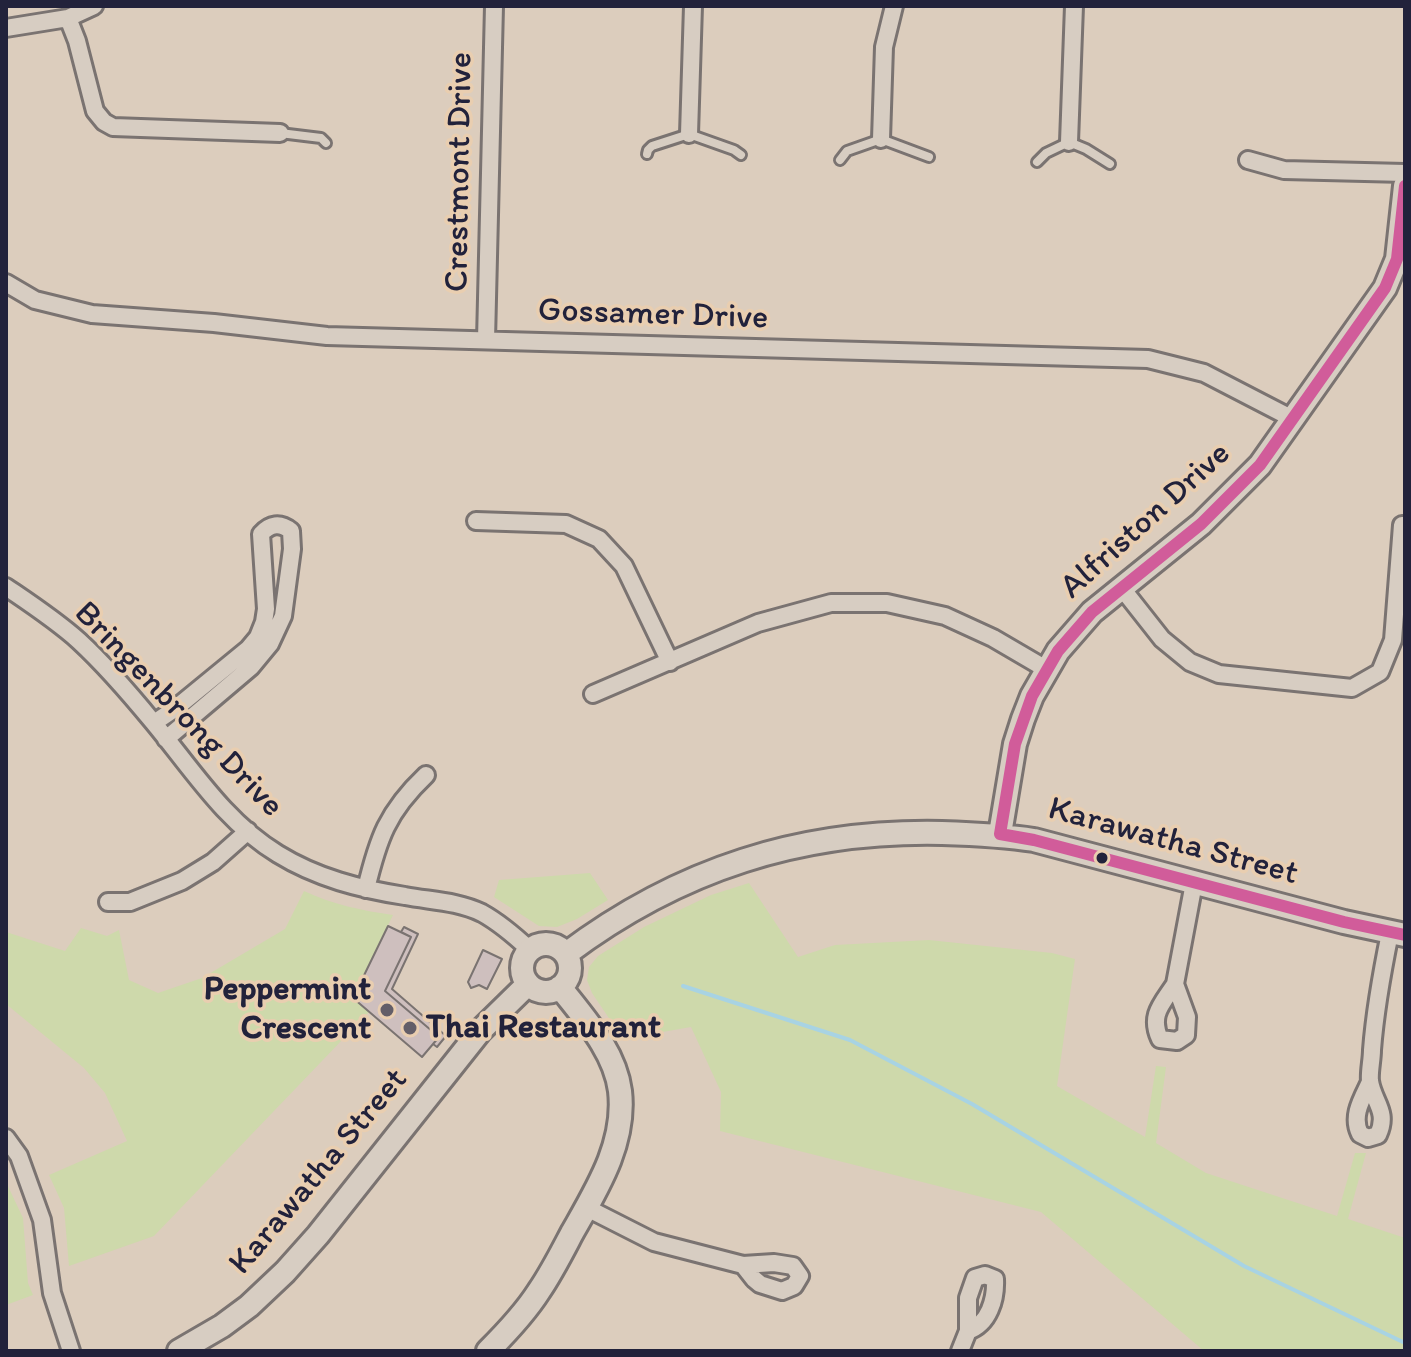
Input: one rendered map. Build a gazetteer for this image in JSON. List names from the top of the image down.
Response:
{
  "streets": {
    "street": [
      "Crestmont Drive",
      "Gossamer Drive",
      "Alfriston Drive",
      "Bringenbrong Drive",
      "Karawatha Street"
    ]
  },
  "crossings": [
    ["Crestmont Drive", "Gossamer Drive"],
    ["Gossamer Drive", "Alfriston Drive"],
    ["Alfriston Drive", "Karawatha Street"],
    ["Bringenbrong Drive", "Karawatha Street"]
  ],
  "places": ["Peppermint Crescent", "Thai Restaurant"]
}
